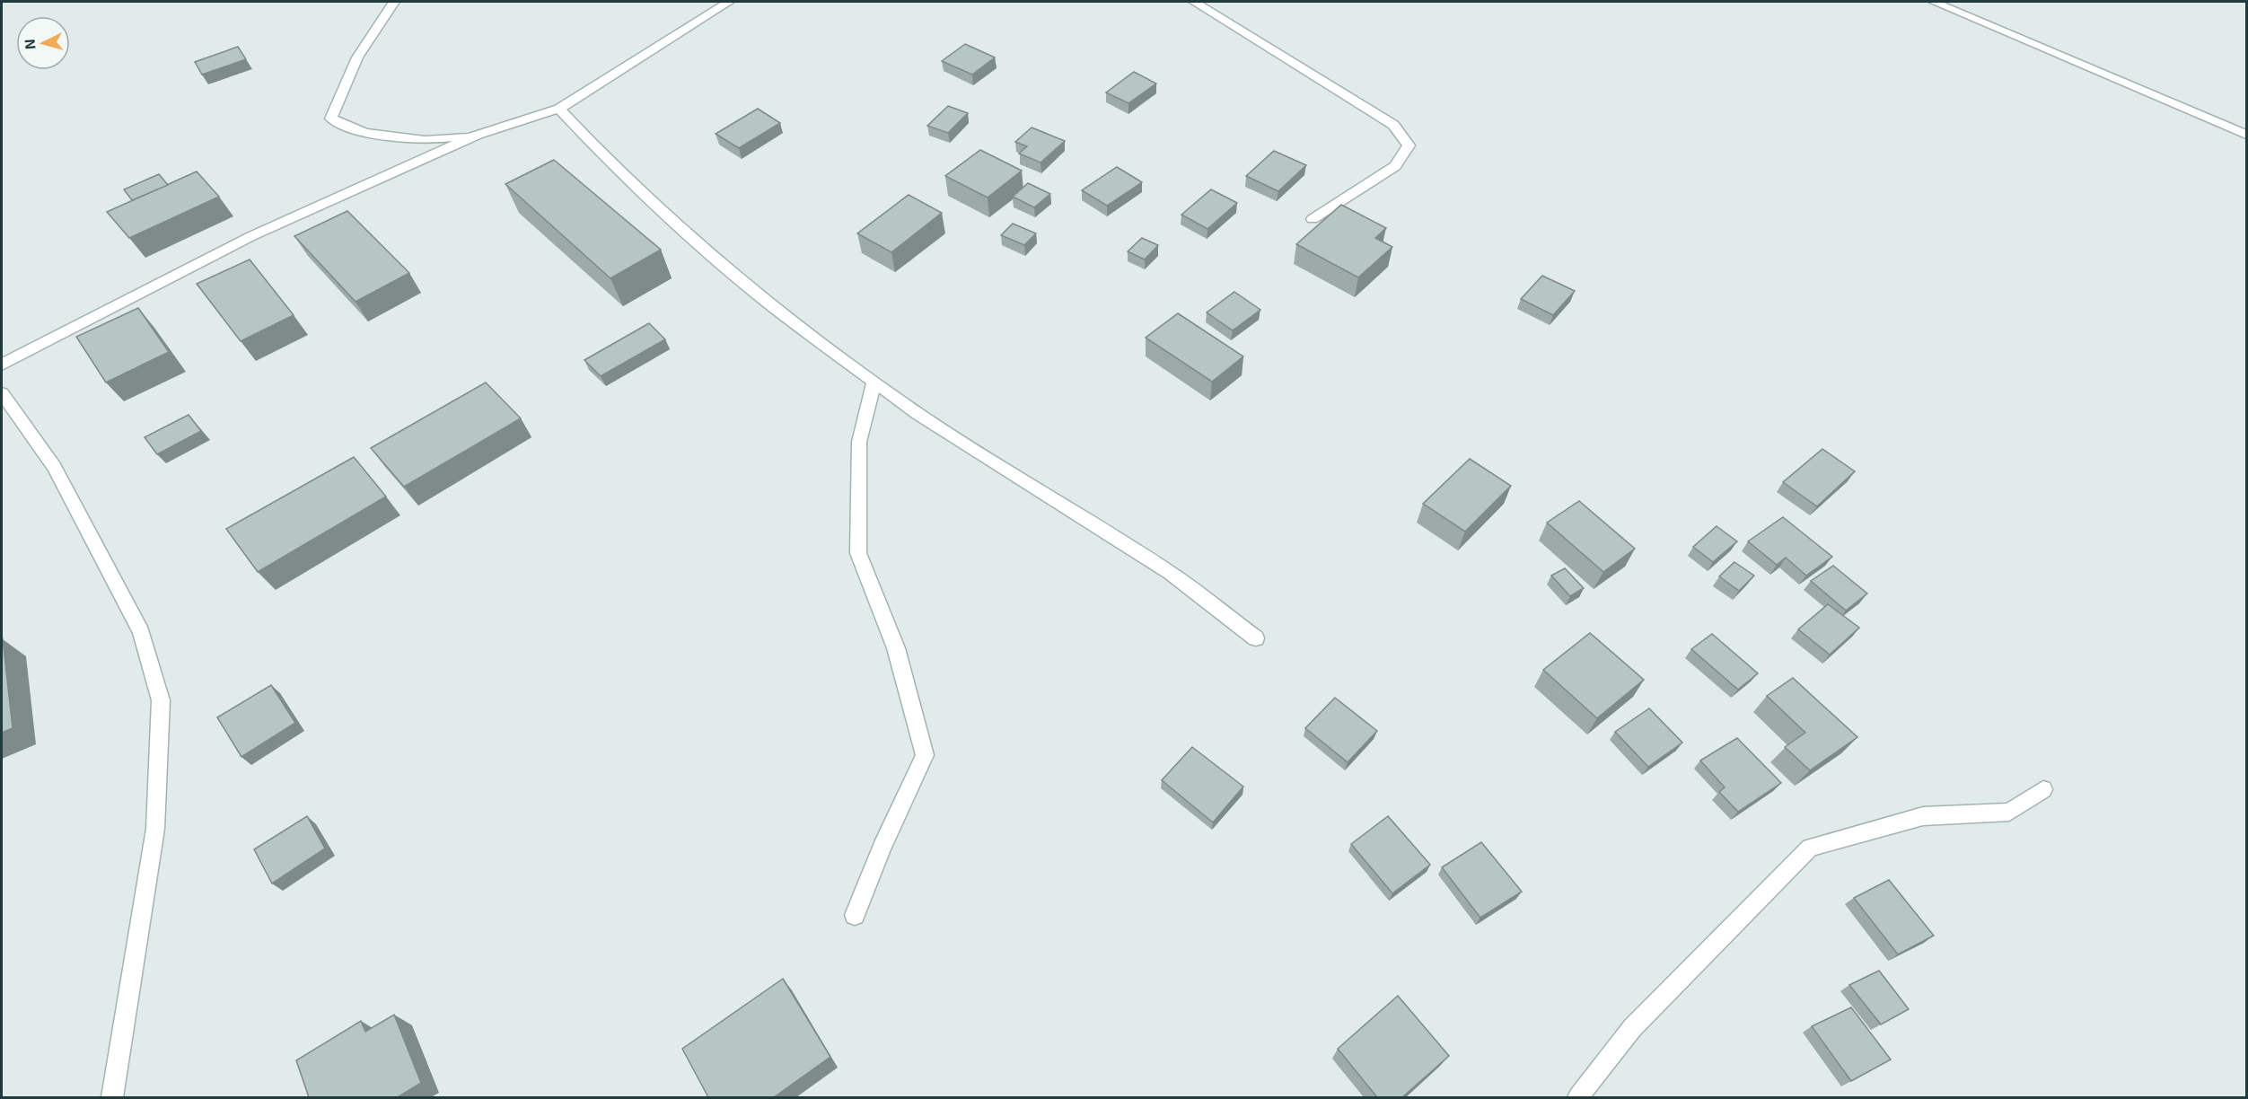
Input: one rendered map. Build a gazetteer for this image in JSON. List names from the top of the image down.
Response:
{
  "north": "left"
}
